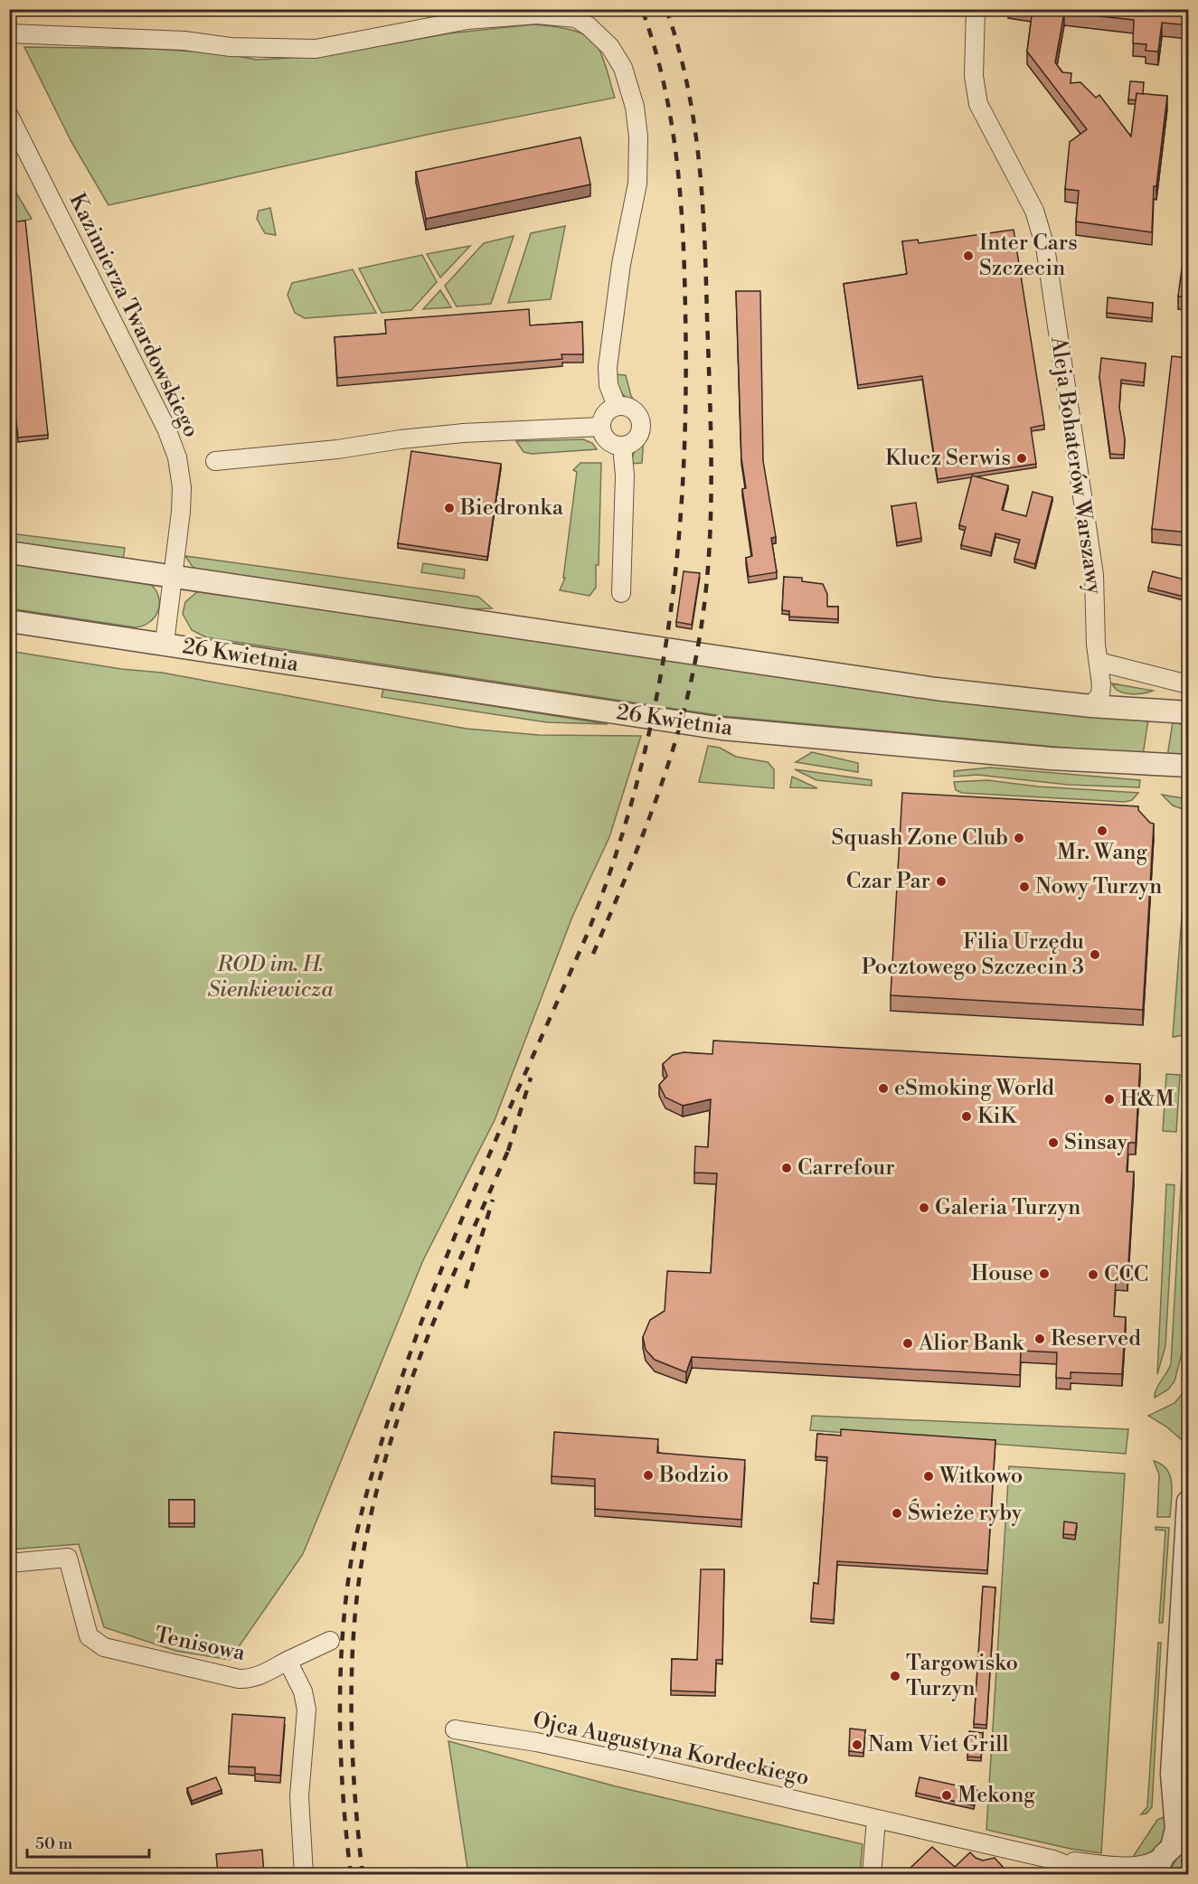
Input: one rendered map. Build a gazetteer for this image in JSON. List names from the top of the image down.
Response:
{
  "streets": {
    "street": [
      "Kazimierza Twardowskiego",
      "Aleja Bohaterów Warszawy",
      "26 Kwietnia",
      "Tenisowa",
      "Ojca Augustyna Kordeckiego"
    ]
  },
  "crossings": [
    ["Kazimierza Twardowskiego", "26 Kwietnia"]
  ],
  "parks": ["ROD im. H. Sienkiewicza"],
  "places": [
    "Inter Cars Szczecin",
    "Klucz Serwis",
    "Biedronka",
    "Mr. Wang",
    "Squash Zone Club",
    "Czar Par",
    "Nowy Turzyn",
    "Filia Urzędu Pocztowego Szczecin 3",
    "eSmoking World",
    "H&M",
    "KiK",
    "Sinsay",
    "Carrefour",
    "Galeria Turzyn",
    "House",
    "CCC",
    "Reserved",
    "Alior Bank",
    "Bodzio",
    "Witkowo",
    "Świeże ryby",
    "Targowisko Turzyn",
    "Nam Viet Grill",
    "Mekong"
  ],
  "scale_bar": "50 m"
}
